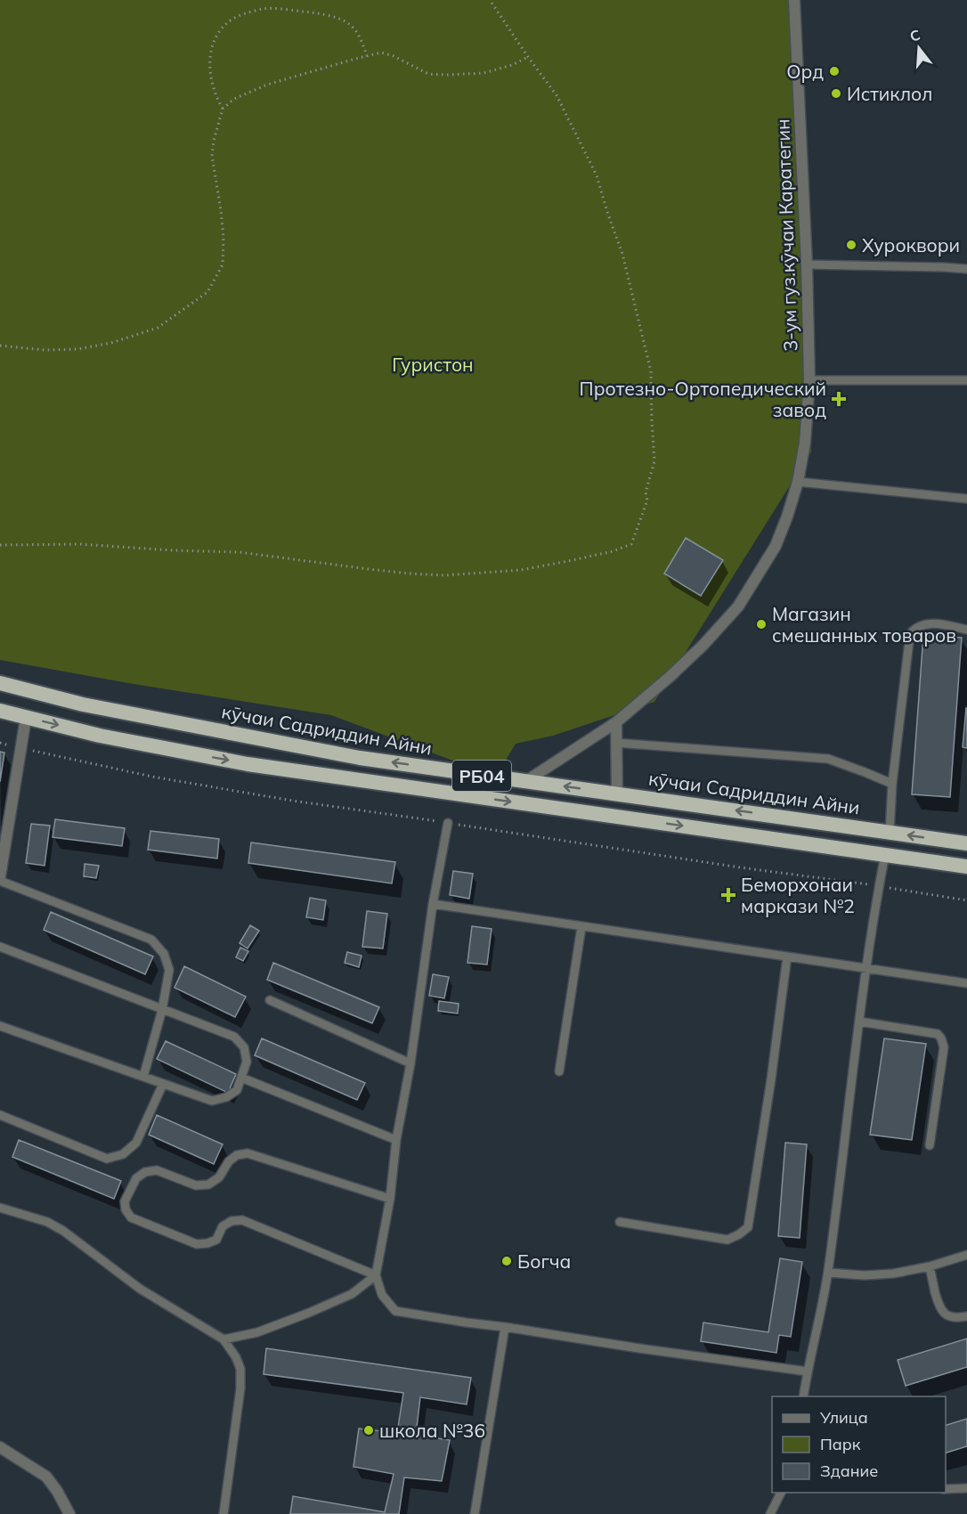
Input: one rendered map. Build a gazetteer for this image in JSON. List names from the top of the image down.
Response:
{
  "streets": {
    "highway": ["кӯчаи Садриддин Айни", "РБ04"],
    "street": ["3-ум гуз.кӯчаи Каратегин"]
  },
  "crossings": [
    ["3-ум гуз.кӯчаи Каратегин", "кӯчаи Садриддин Айни"]
  ],
  "parks": ["Гуристон"],
  "places": {
    "other": [
      "Орд",
      "Истиклол",
      "Хуроквори",
      "Магазин смешанных товаров",
      "Богча",
      "школа №36"
    ],
    "health": ["Протезно-Ортопедический завод", "Беморхонаи маркази №2"]
  },
  "legend": ["Улица", "Парк", "Здание"],
  "north": "top"
}
